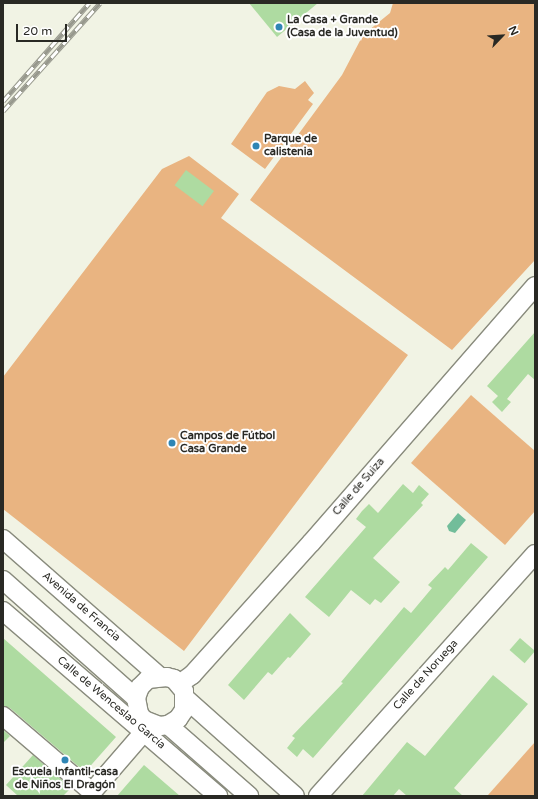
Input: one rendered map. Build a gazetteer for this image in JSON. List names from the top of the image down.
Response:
{
  "streets": {
    "street": [
      "Calle de Suiza",
      "Avenida de Francia",
      "Calle de Noruega",
      "Calle de Wenceslao García"
    ]
  },
  "crossings": [
    ["Calle de Suiza", "Avenida de Francia"],
    ["Calle de Suiza", "Calle de Wenceslao García"],
    ["Avenida de Francia", "Calle de Wenceslao García"]
  ],
  "places": [
    "La Casa + Grande (Casa de la Juventud)",
    "Parque de calistenia",
    "Campos de Fútbol Casa Grande",
    "Escuela Infantil-casa de Niños El Dragón"
  ],
  "scale_bar": "20 m",
  "north": "top right"
}
